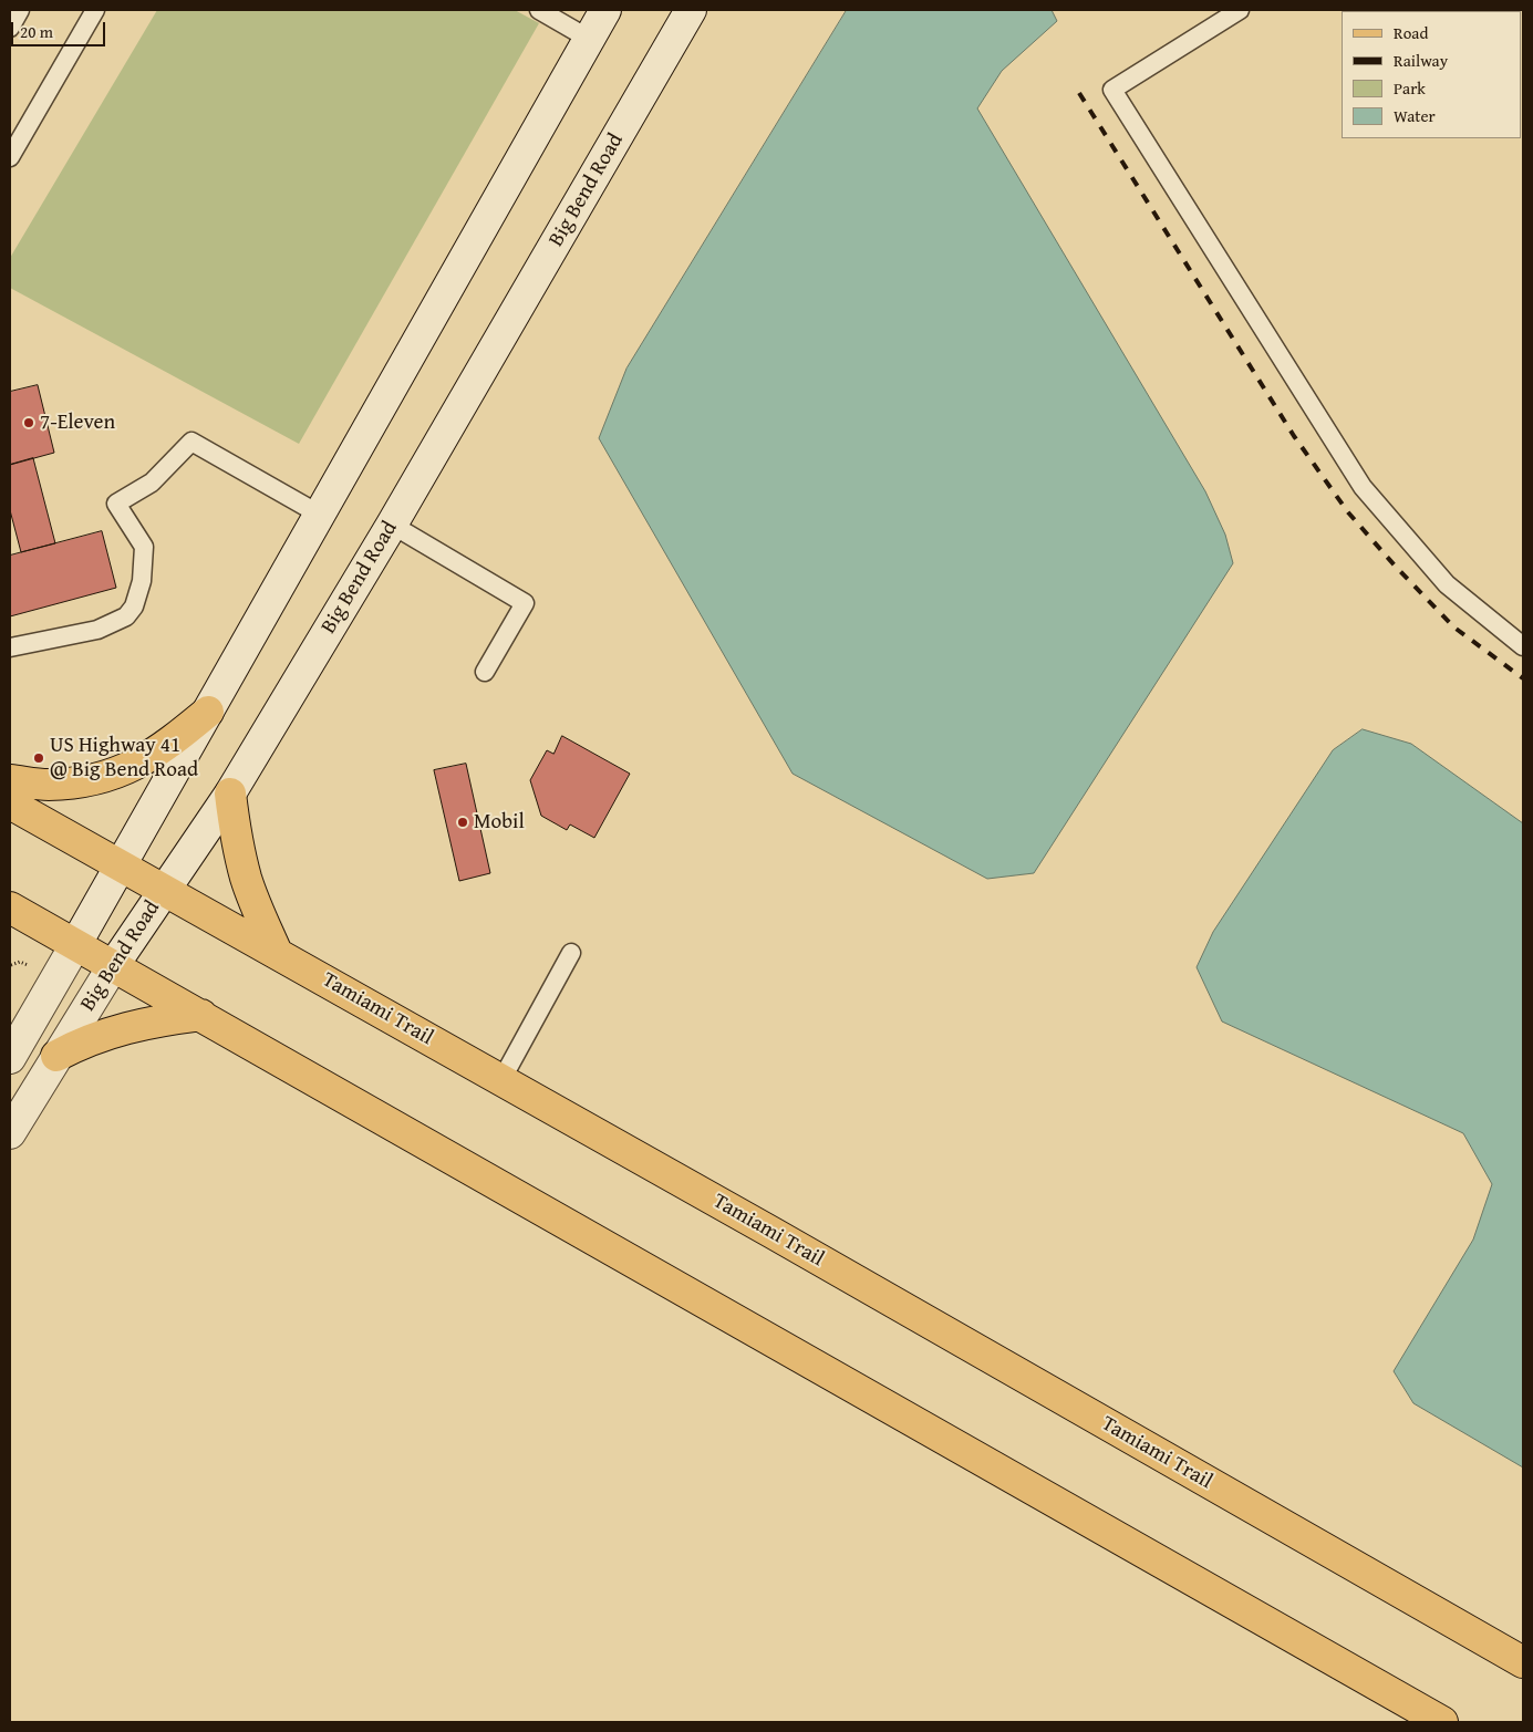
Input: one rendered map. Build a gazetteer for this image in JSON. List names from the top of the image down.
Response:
{
  "streets": {
    "main road": ["Big Bend Road", "Tamiami Trail"]
  },
  "crossings": [
    ["Big Bend Road", "Tamiami Trail"]
  ],
  "places": ["7-Eleven", "US Highway 41 @ Big Bend Road", "Mobil"],
  "legend": [
    "Road",
    "Railway",
    "Park",
    "Water"
  ],
  "scale_bar": "20 m"
}
